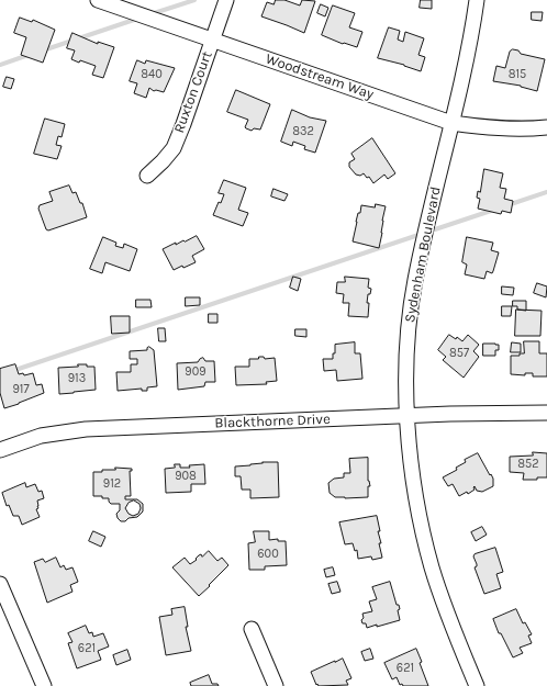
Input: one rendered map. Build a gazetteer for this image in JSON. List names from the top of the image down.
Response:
{
  "streets": {
    "street": [
      "Woodstream Way",
      "Ruxton Court",
      "Sydenham Boulevard",
      "Blackthorne Drive"
    ]
  },
  "crossings": [
    ["Woodstream Way", "Ruxton Court"],
    ["Woodstream Way", "Sydenham Boulevard"],
    ["Sydenham Boulevard", "Blackthorne Drive"]
  ],
  "house_numbers": [
    "840",
    "815",
    "832",
    "857",
    "909",
    "913",
    "917",
    "852",
    "908",
    "912",
    "600",
    "621",
    "621"
  ]
}
